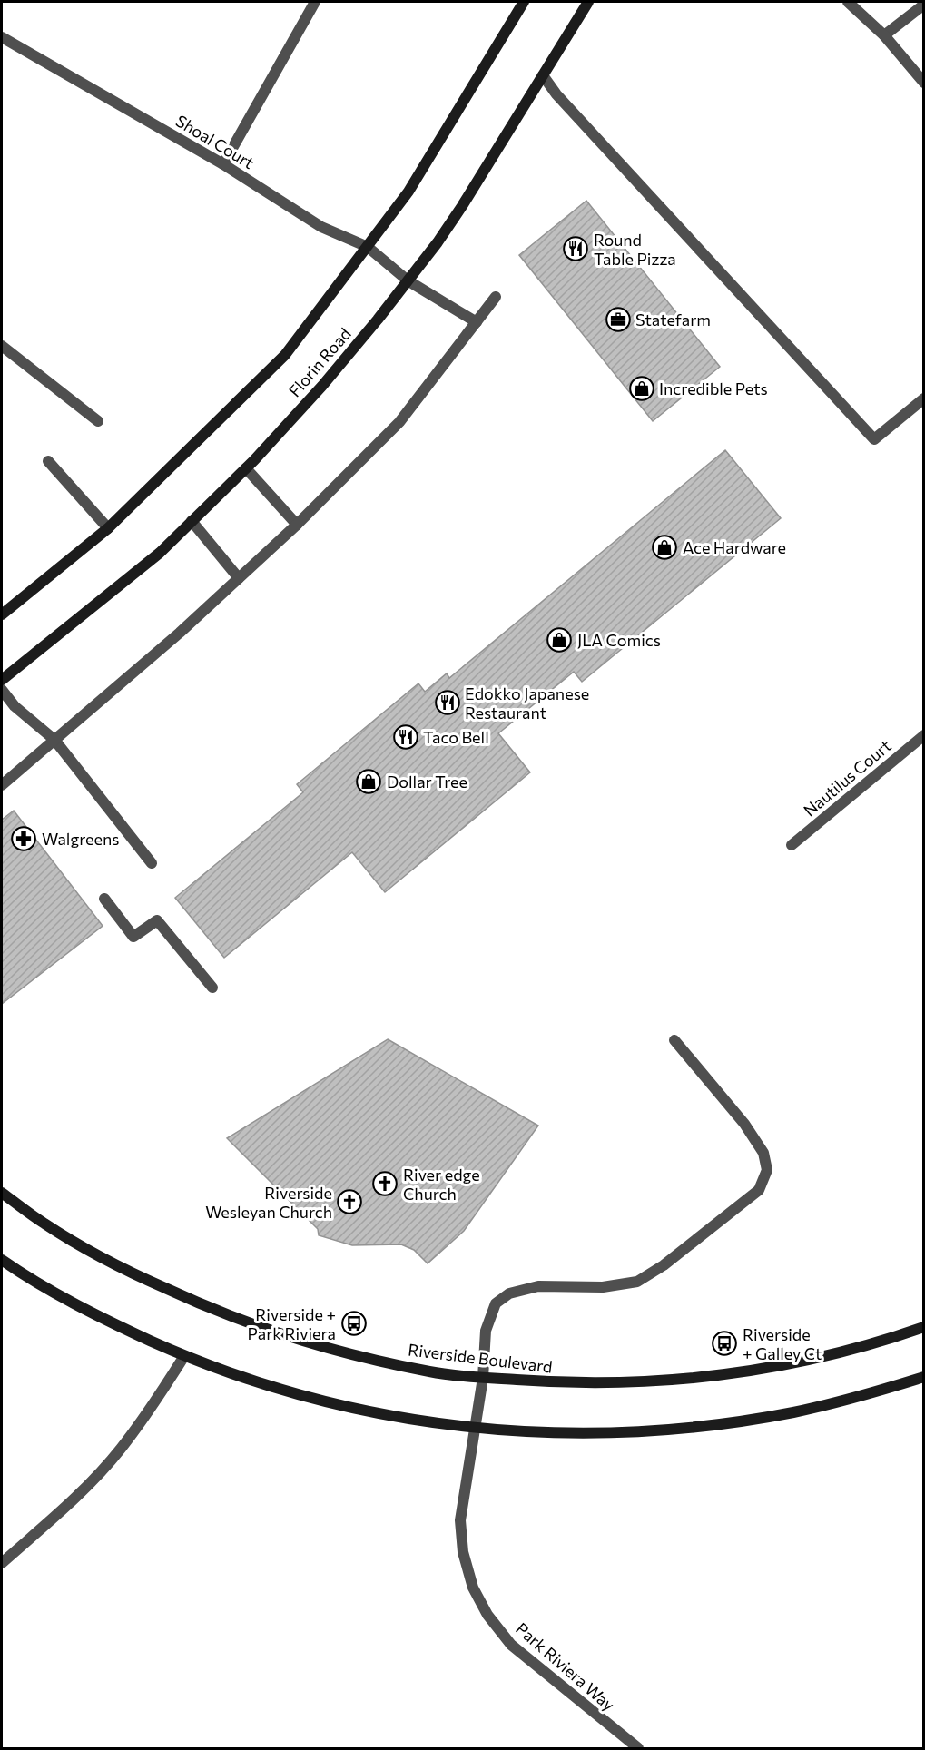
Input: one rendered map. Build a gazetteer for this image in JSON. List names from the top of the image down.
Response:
{
  "streets": {
    "street": [
      "Shoal Court",
      "Florin Road",
      "Nautilus Court",
      "Riverside Boulevard",
      "Park Riviera Way"
    ]
  },
  "crossings": [
    ["Shoal Court", "Florin Road"],
    ["Riverside Boulevard", "Park Riviera Way"]
  ],
  "places": {
    "restaurant": ["Round Table Pizza", "Edokko Japanese Restaurant", "Taco Bell"],
    "office": ["Statefarm"],
    "shop": [
      "Incredible Pets",
      "Ace Hardware",
      "JLA Comics",
      "Dollar Tree"
    ],
    "pharmacy": ["Walgreens"],
    "church": ["River edge Church", "Riverside Wesleyan Church"],
    "bus stop": ["Riverside + Park Riviera", "Riverside + Galley Ct"]
  }
}
